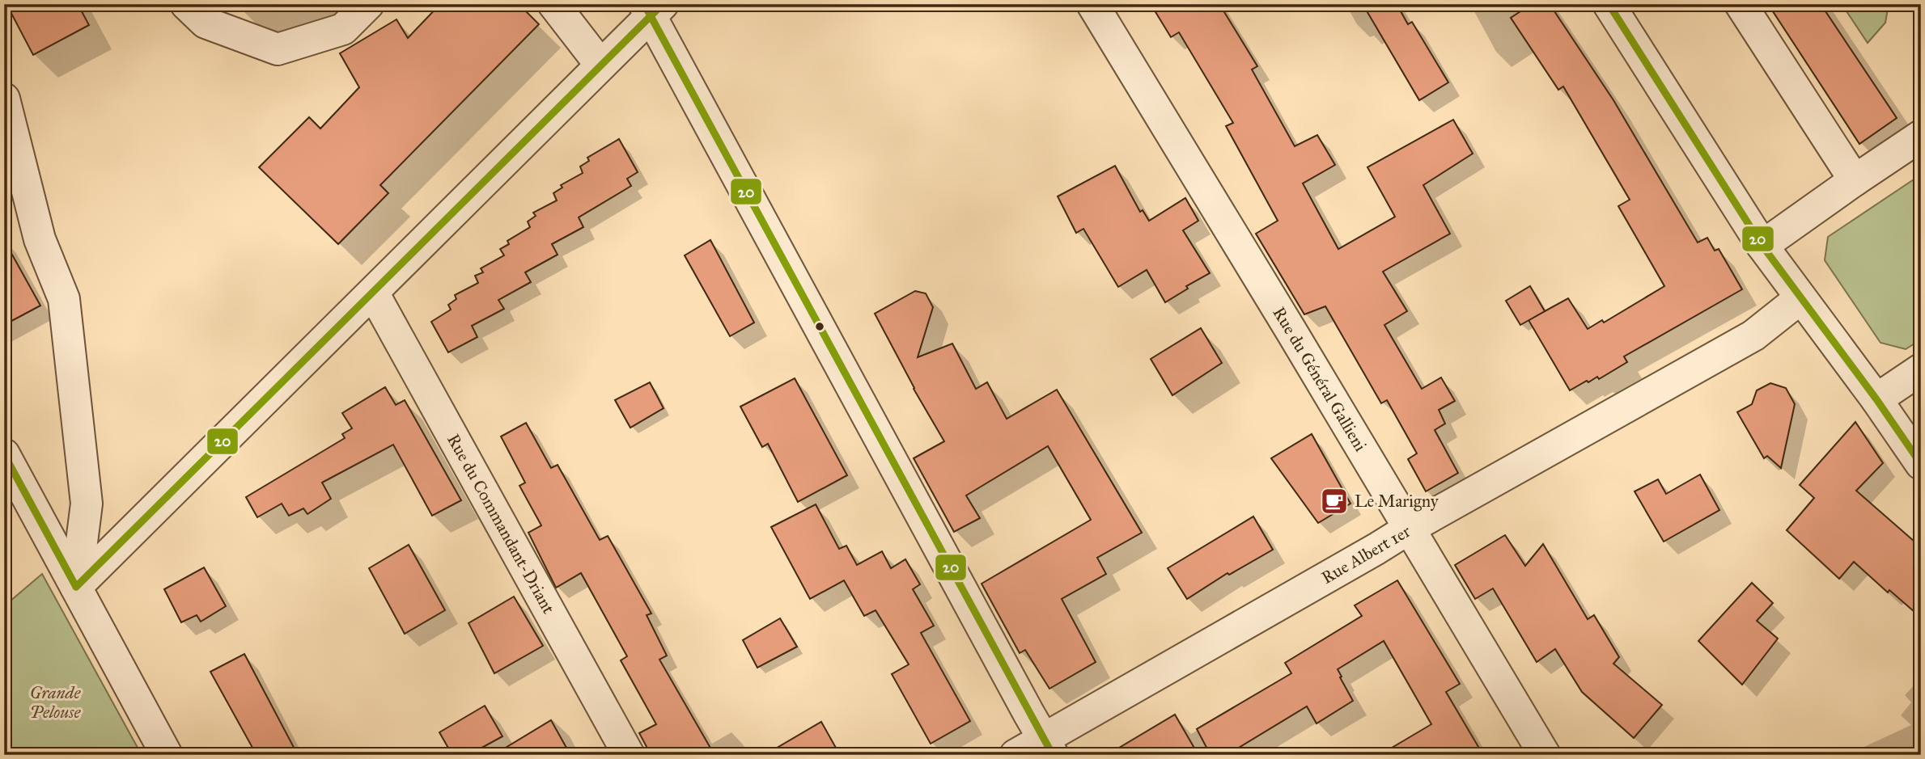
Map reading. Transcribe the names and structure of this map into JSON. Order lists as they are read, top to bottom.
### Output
{
  "streets": {
    "street": ["Rue du Général Gallieni", "Rue du Commandant-Driant", "Rue Albert 1er"]
  },
  "crossings": [
    ["Rue du Général Gallieni", "Rue Albert 1er"]
  ],
  "parks": ["Grande Pelouse"],
  "places": {
    "cafe": ["Le Marigny"]
  },
  "lines": ["transit line 20"]
}
